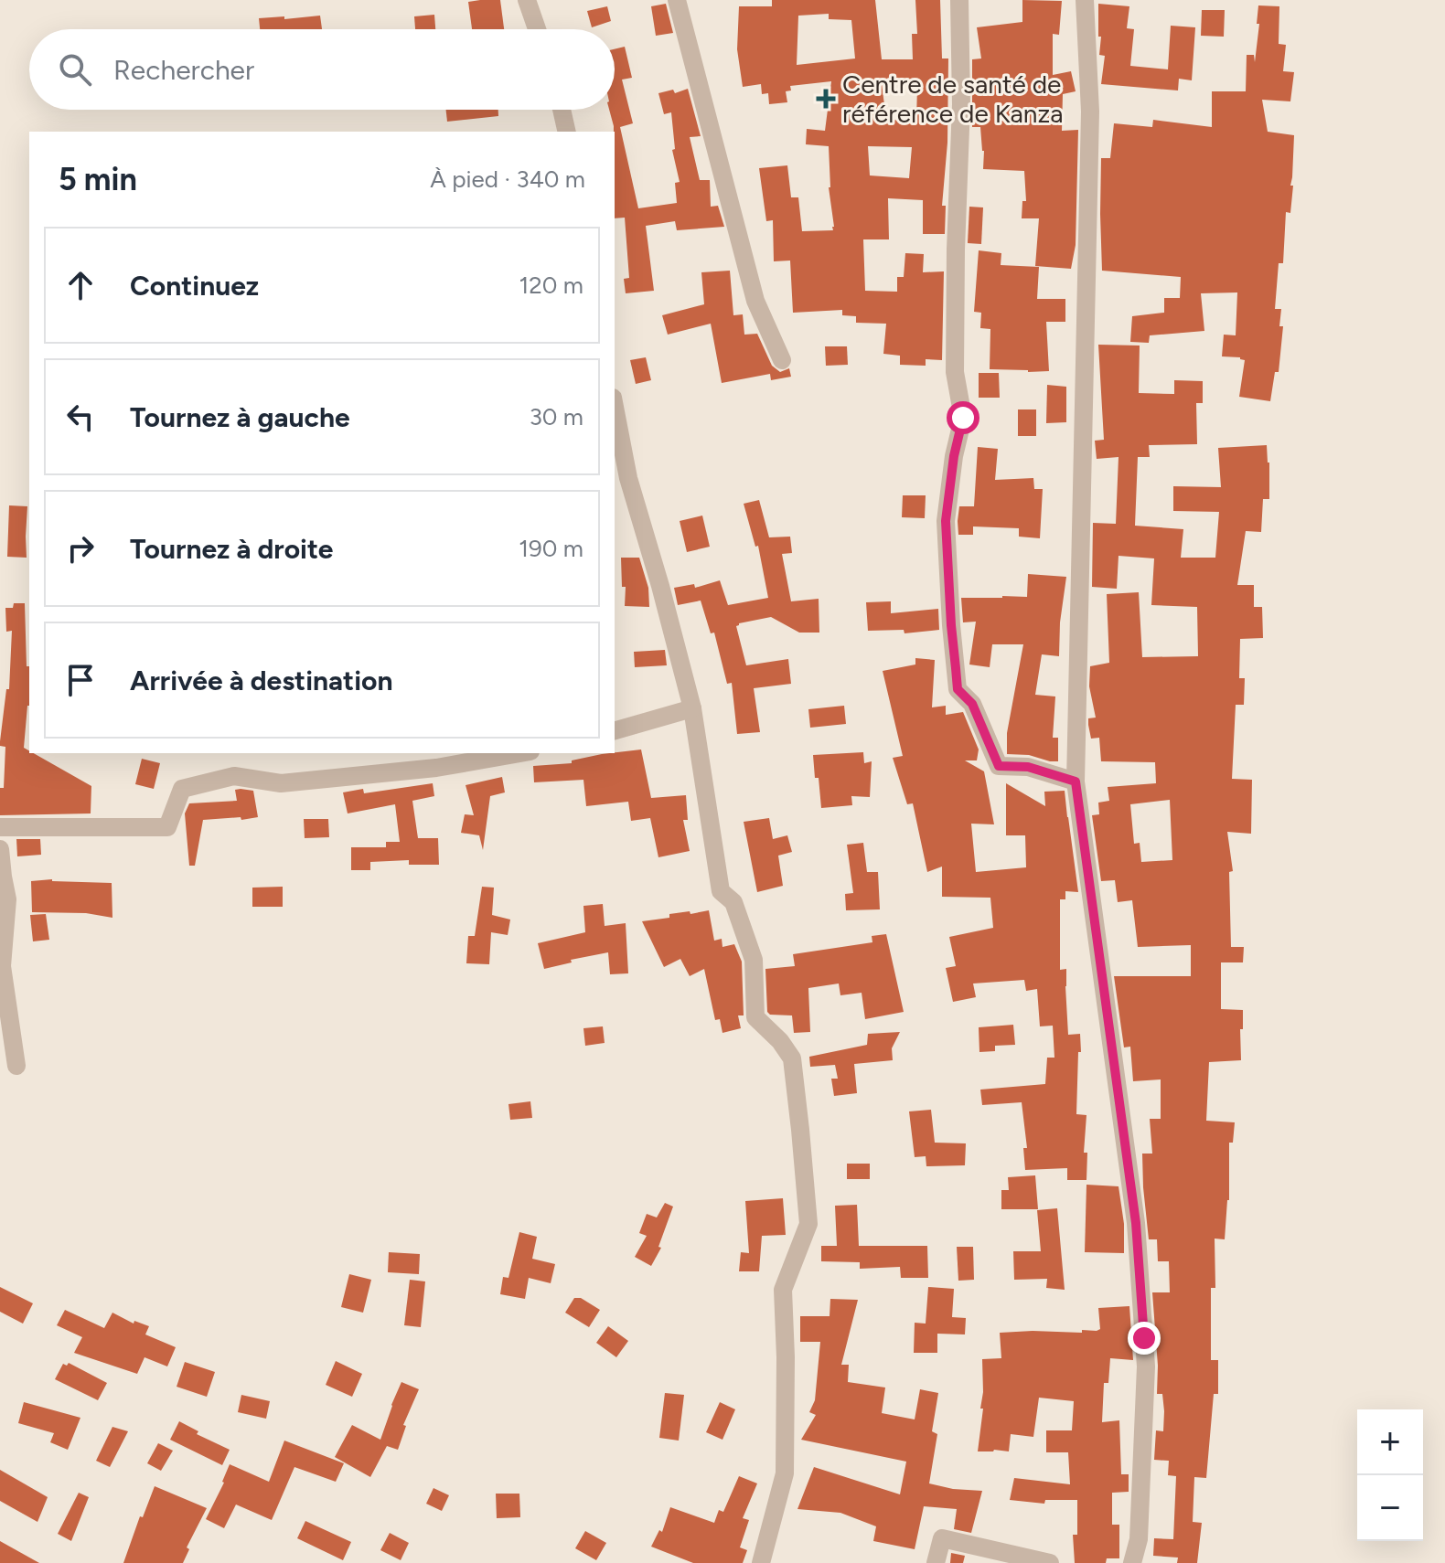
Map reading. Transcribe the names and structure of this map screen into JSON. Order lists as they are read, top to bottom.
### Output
{
  "places": {
    "health": ["Centre de santé de référence de Kanza"]
  },
  "page": {
    "search": "Rechercher",
    "heading": ["5 min", "À pied · 340 m"],
    "list": [
      ["Continuez", "120 m"],
      ["Tournez à gauche", "30 m"],
      ["Tournez à droite", "190 m"],
      "Arrivée à destination"
    ],
    "map_buttons": ["+", "−"]
  }
}
